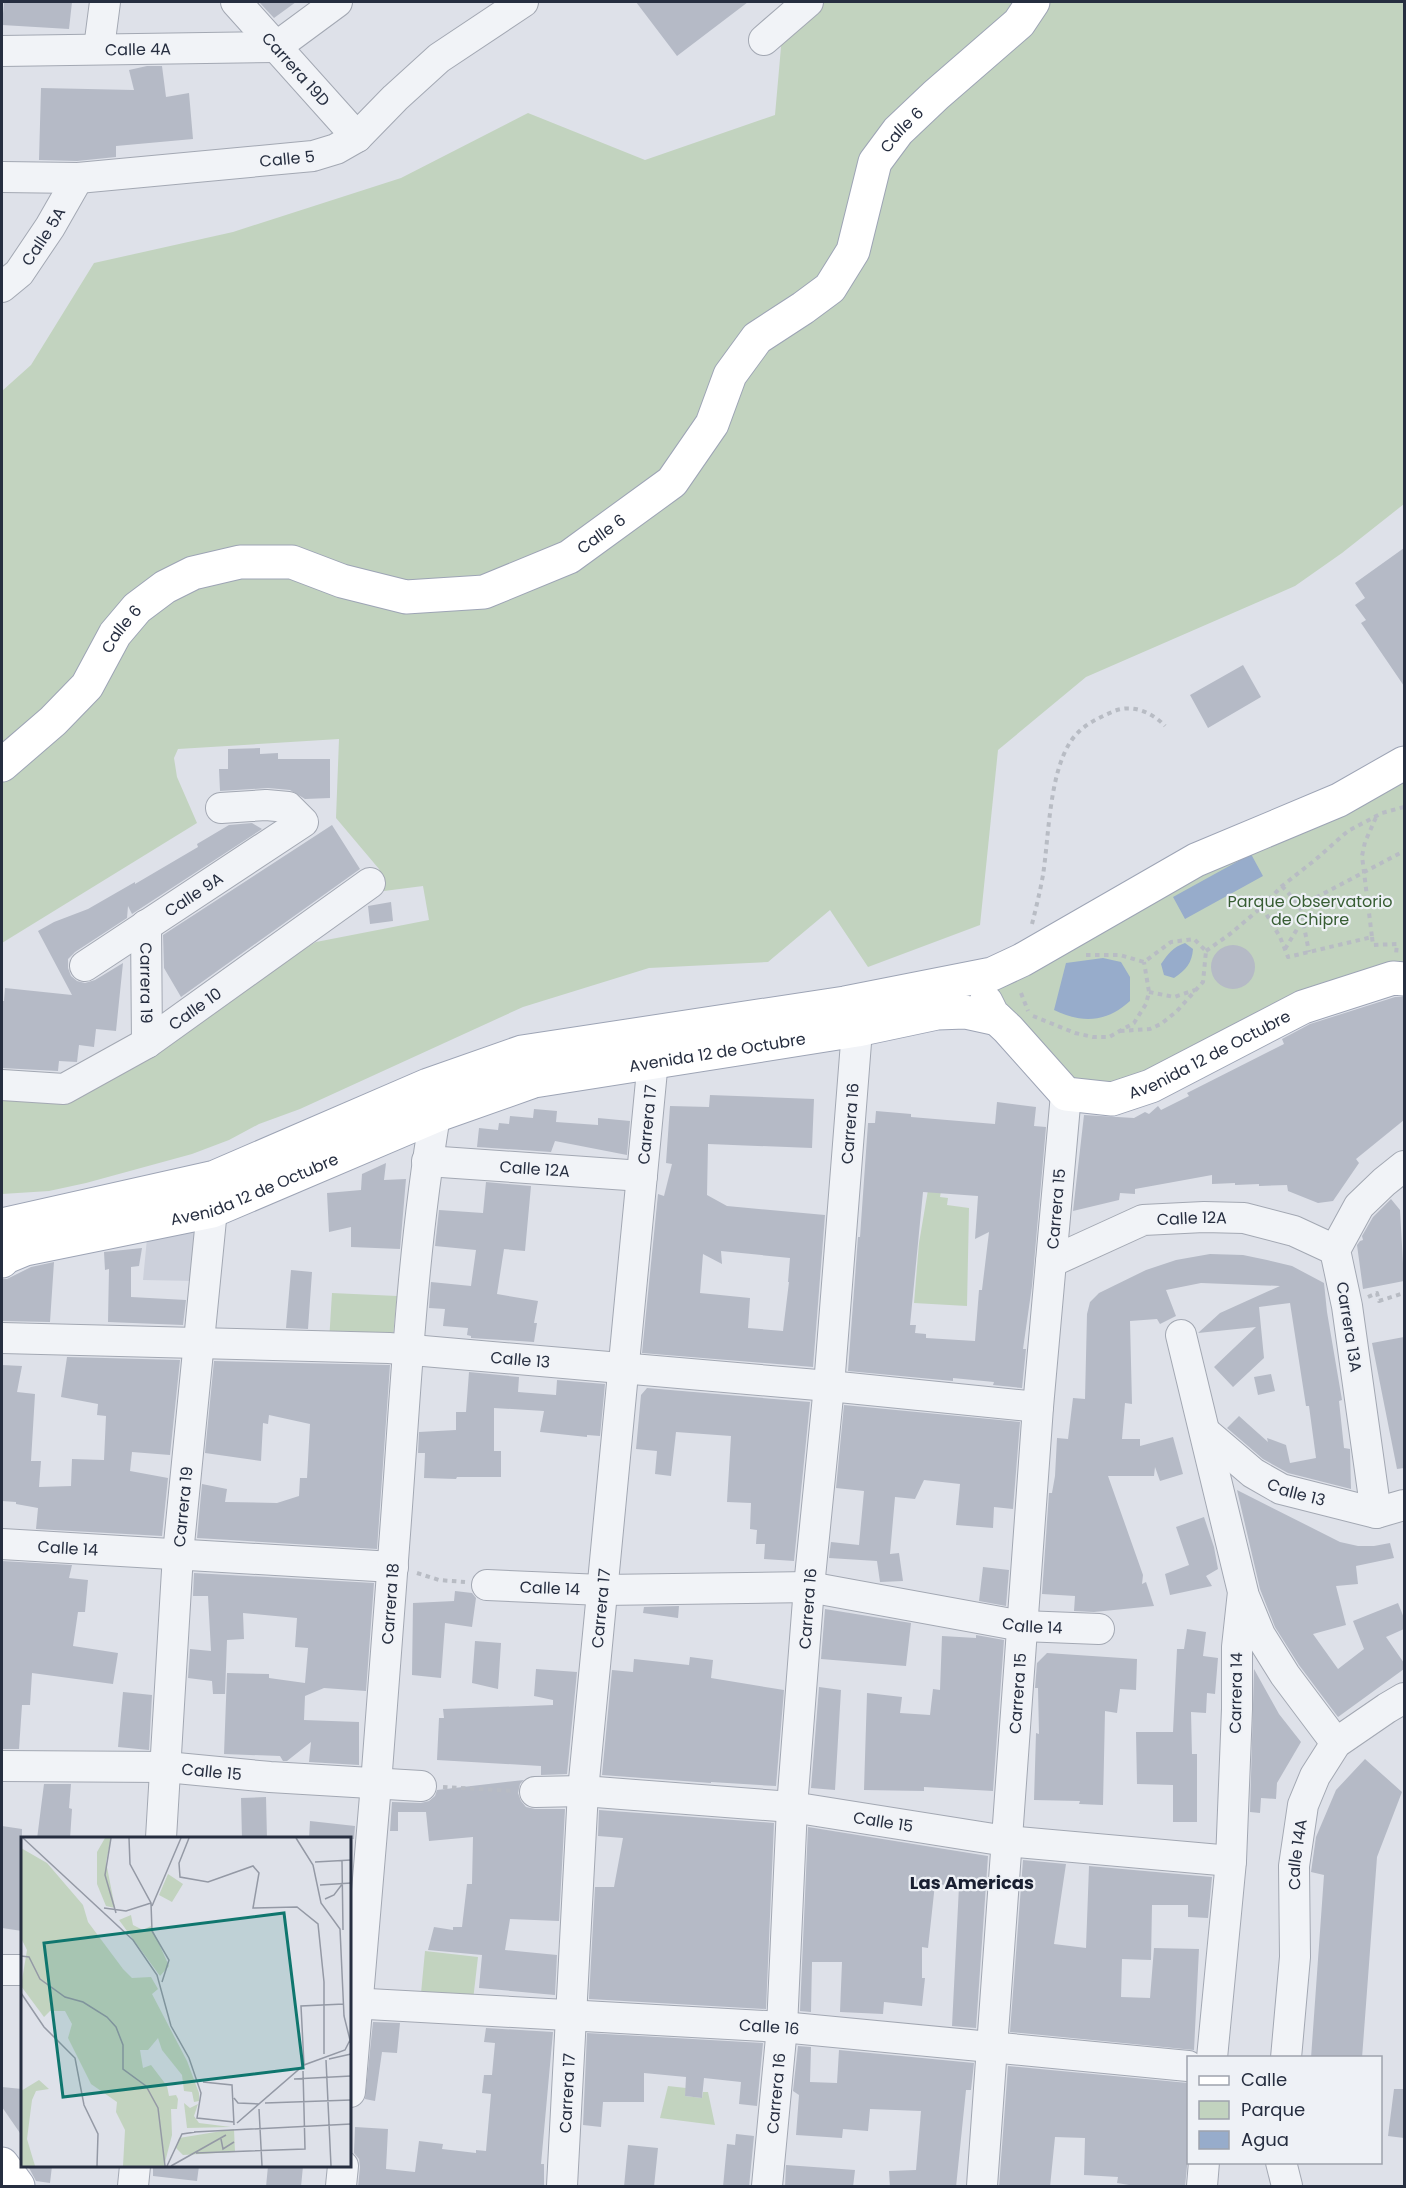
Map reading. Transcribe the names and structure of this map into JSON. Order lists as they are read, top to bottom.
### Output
{
  "streets": {
    "main road": ["Calle 6", "Avenida 12 de Octubre"],
    "street": [
      "Calle 4A",
      "Carrera 19D",
      "Calle 5",
      "Calle 5A",
      "Calle 9A",
      "Carrera 19",
      "Calle 10",
      "Carrera 16",
      "Carrera 17",
      "Calle 12A",
      "Carrera 15",
      "Carrera 13A",
      "Calle 13",
      "Calle 14",
      "Carrera 18",
      "Carrera 14",
      "Calle 15",
      "Calle 14A",
      "Calle 16"
    ]
  },
  "crossings": [
    ["Calle 4A", "Carrera 19D"],
    ["Carrera 19D", "Calle 5"],
    ["Calle 5", "Calle 5A"],
    ["Calle 9A", "Carrera 19"],
    ["Carrera 19", "Calle 10"],
    ["Carrera 19", "Avenida 12 de Octubre"],
    ["Carrera 19", "Calle 13"],
    ["Carrera 19", "Calle 14"],
    ["Carrera 19", "Calle 15"],
    ["Avenida 12 de Octubre", "Carrera 16"],
    ["Avenida 12 de Octubre", "Carrera 17"],
    ["Avenida 12 de Octubre", "Carrera 15"],
    ["Avenida 12 de Octubre", "Carrera 18"],
    ["Carrera 16", "Calle 13"],
    ["Carrera 16", "Calle 14"],
    ["Carrera 16", "Calle 15"],
    ["Carrera 16", "Calle 16"],
    ["Carrera 17", "Calle 12A"],
    ["Carrera 17", "Calle 13"],
    ["Carrera 17", "Calle 14"],
    ["Carrera 17", "Calle 15"],
    ["Carrera 17", "Calle 16"],
    ["Calle 12A", "Carrera 15"],
    ["Calle 12A", "Carrera 13A"],
    ["Calle 12A", "Carrera 18"],
    ["Carrera 15", "Calle 13"],
    ["Carrera 15", "Calle 14"],
    ["Carrera 15", "Calle 15"],
    ["Carrera 15", "Calle 16"],
    ["Carrera 13A", "Calle 13"],
    ["Calle 13", "Carrera 18"],
    ["Calle 13", "Carrera 14"],
    ["Calle 14", "Carrera 18"],
    ["Carrera 18", "Calle 15"],
    ["Carrera 18", "Calle 16"],
    ["Carrera 14", "Calle 15"]
  ],
  "districts": ["Las Americas"],
  "parks": ["Parque Observatorio de Chipre"],
  "legend": ["Calle", "Parque", "Agua"]
}
